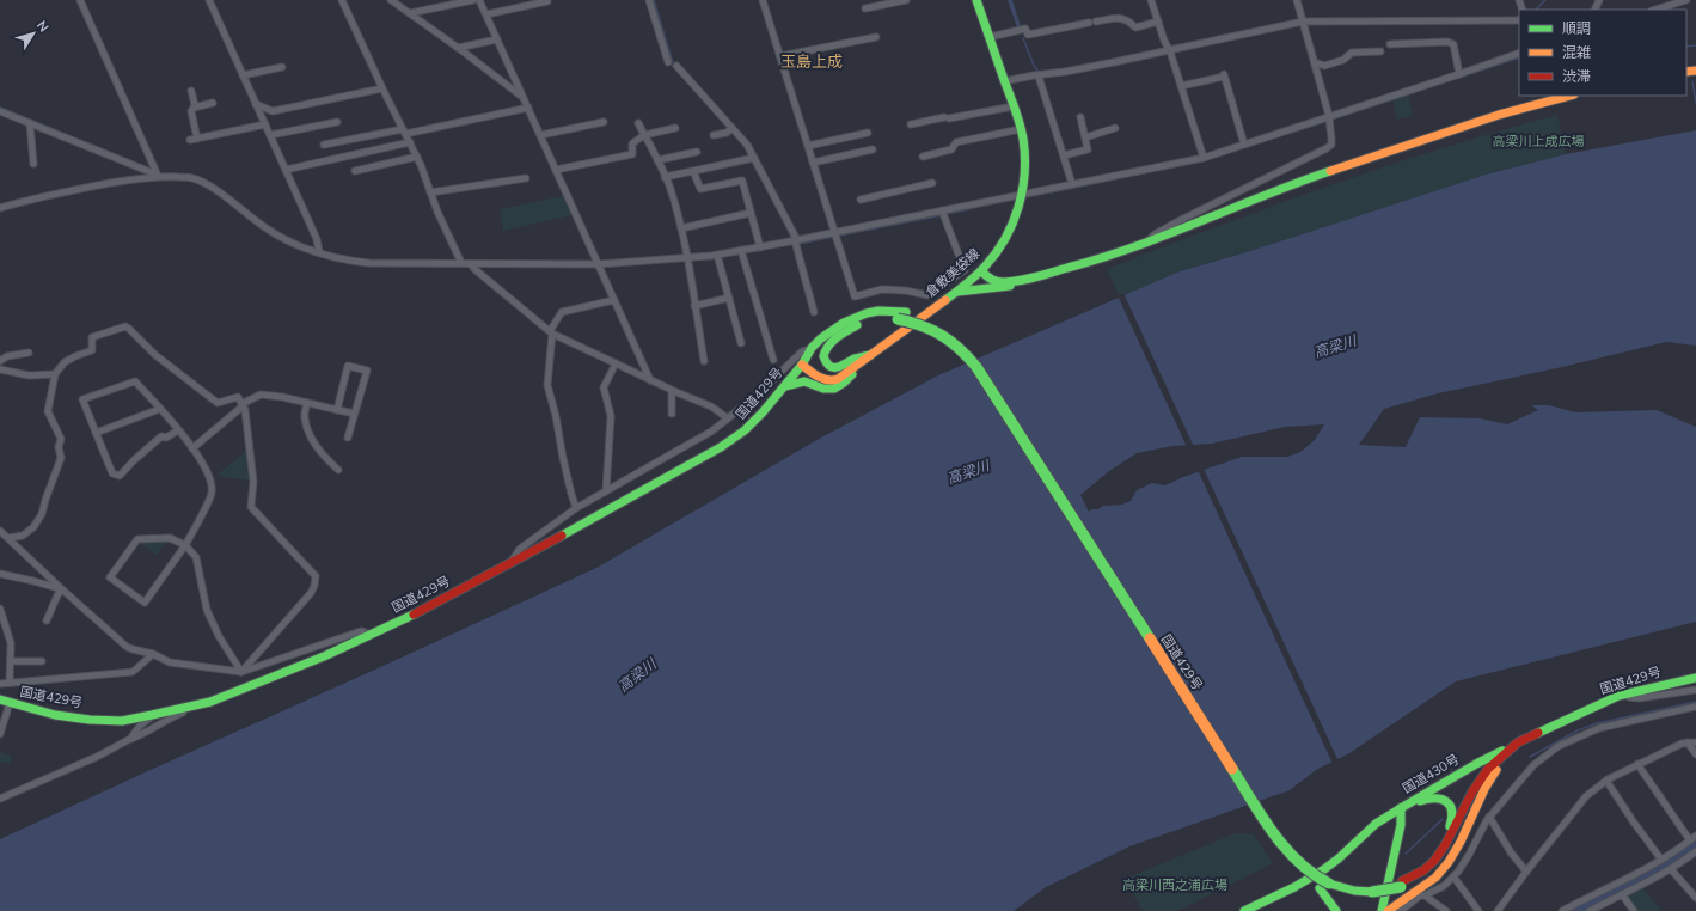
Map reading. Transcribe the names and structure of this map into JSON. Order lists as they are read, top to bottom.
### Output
{
  "streets": {
    "main road": ["倉敷美袋線", "国道429号", "国道430号"]
  },
  "crossings": [
    ["倉敷美袋線", "国道429号"],
    ["国道429号", "国道430号"]
  ],
  "districts": ["玉島上成"],
  "water": ["高梁川"],
  "parks": ["高梁川上成広場", "高梁川西之浦広場"],
  "legend": ["順調", "混雑", "渋滞"],
  "north": "top right"
}
